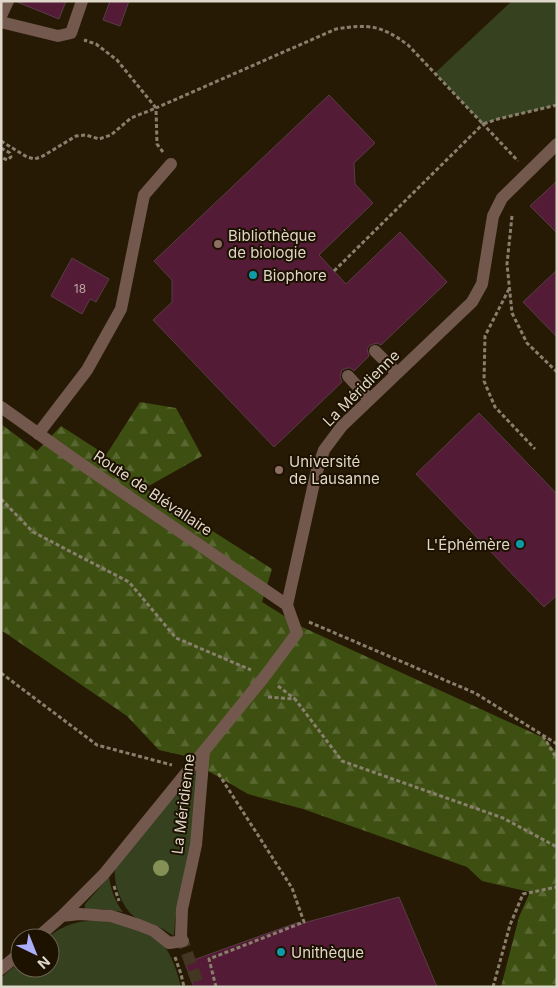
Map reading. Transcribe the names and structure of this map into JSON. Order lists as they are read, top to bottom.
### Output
{
  "streets": {
    "street": ["La Méridienne", "Route de Blévallaire"]
  },
  "crossings": [
    ["La Méridienne", "Route de Blévallaire"]
  ],
  "places": [
    "Bibliothèque de biologie",
    "Biophore",
    "Université de Lausanne",
    "L'Éphémère",
    "Unithèque"
  ],
  "house_numbers": ["18"],
  "north": "bottom right"
}
